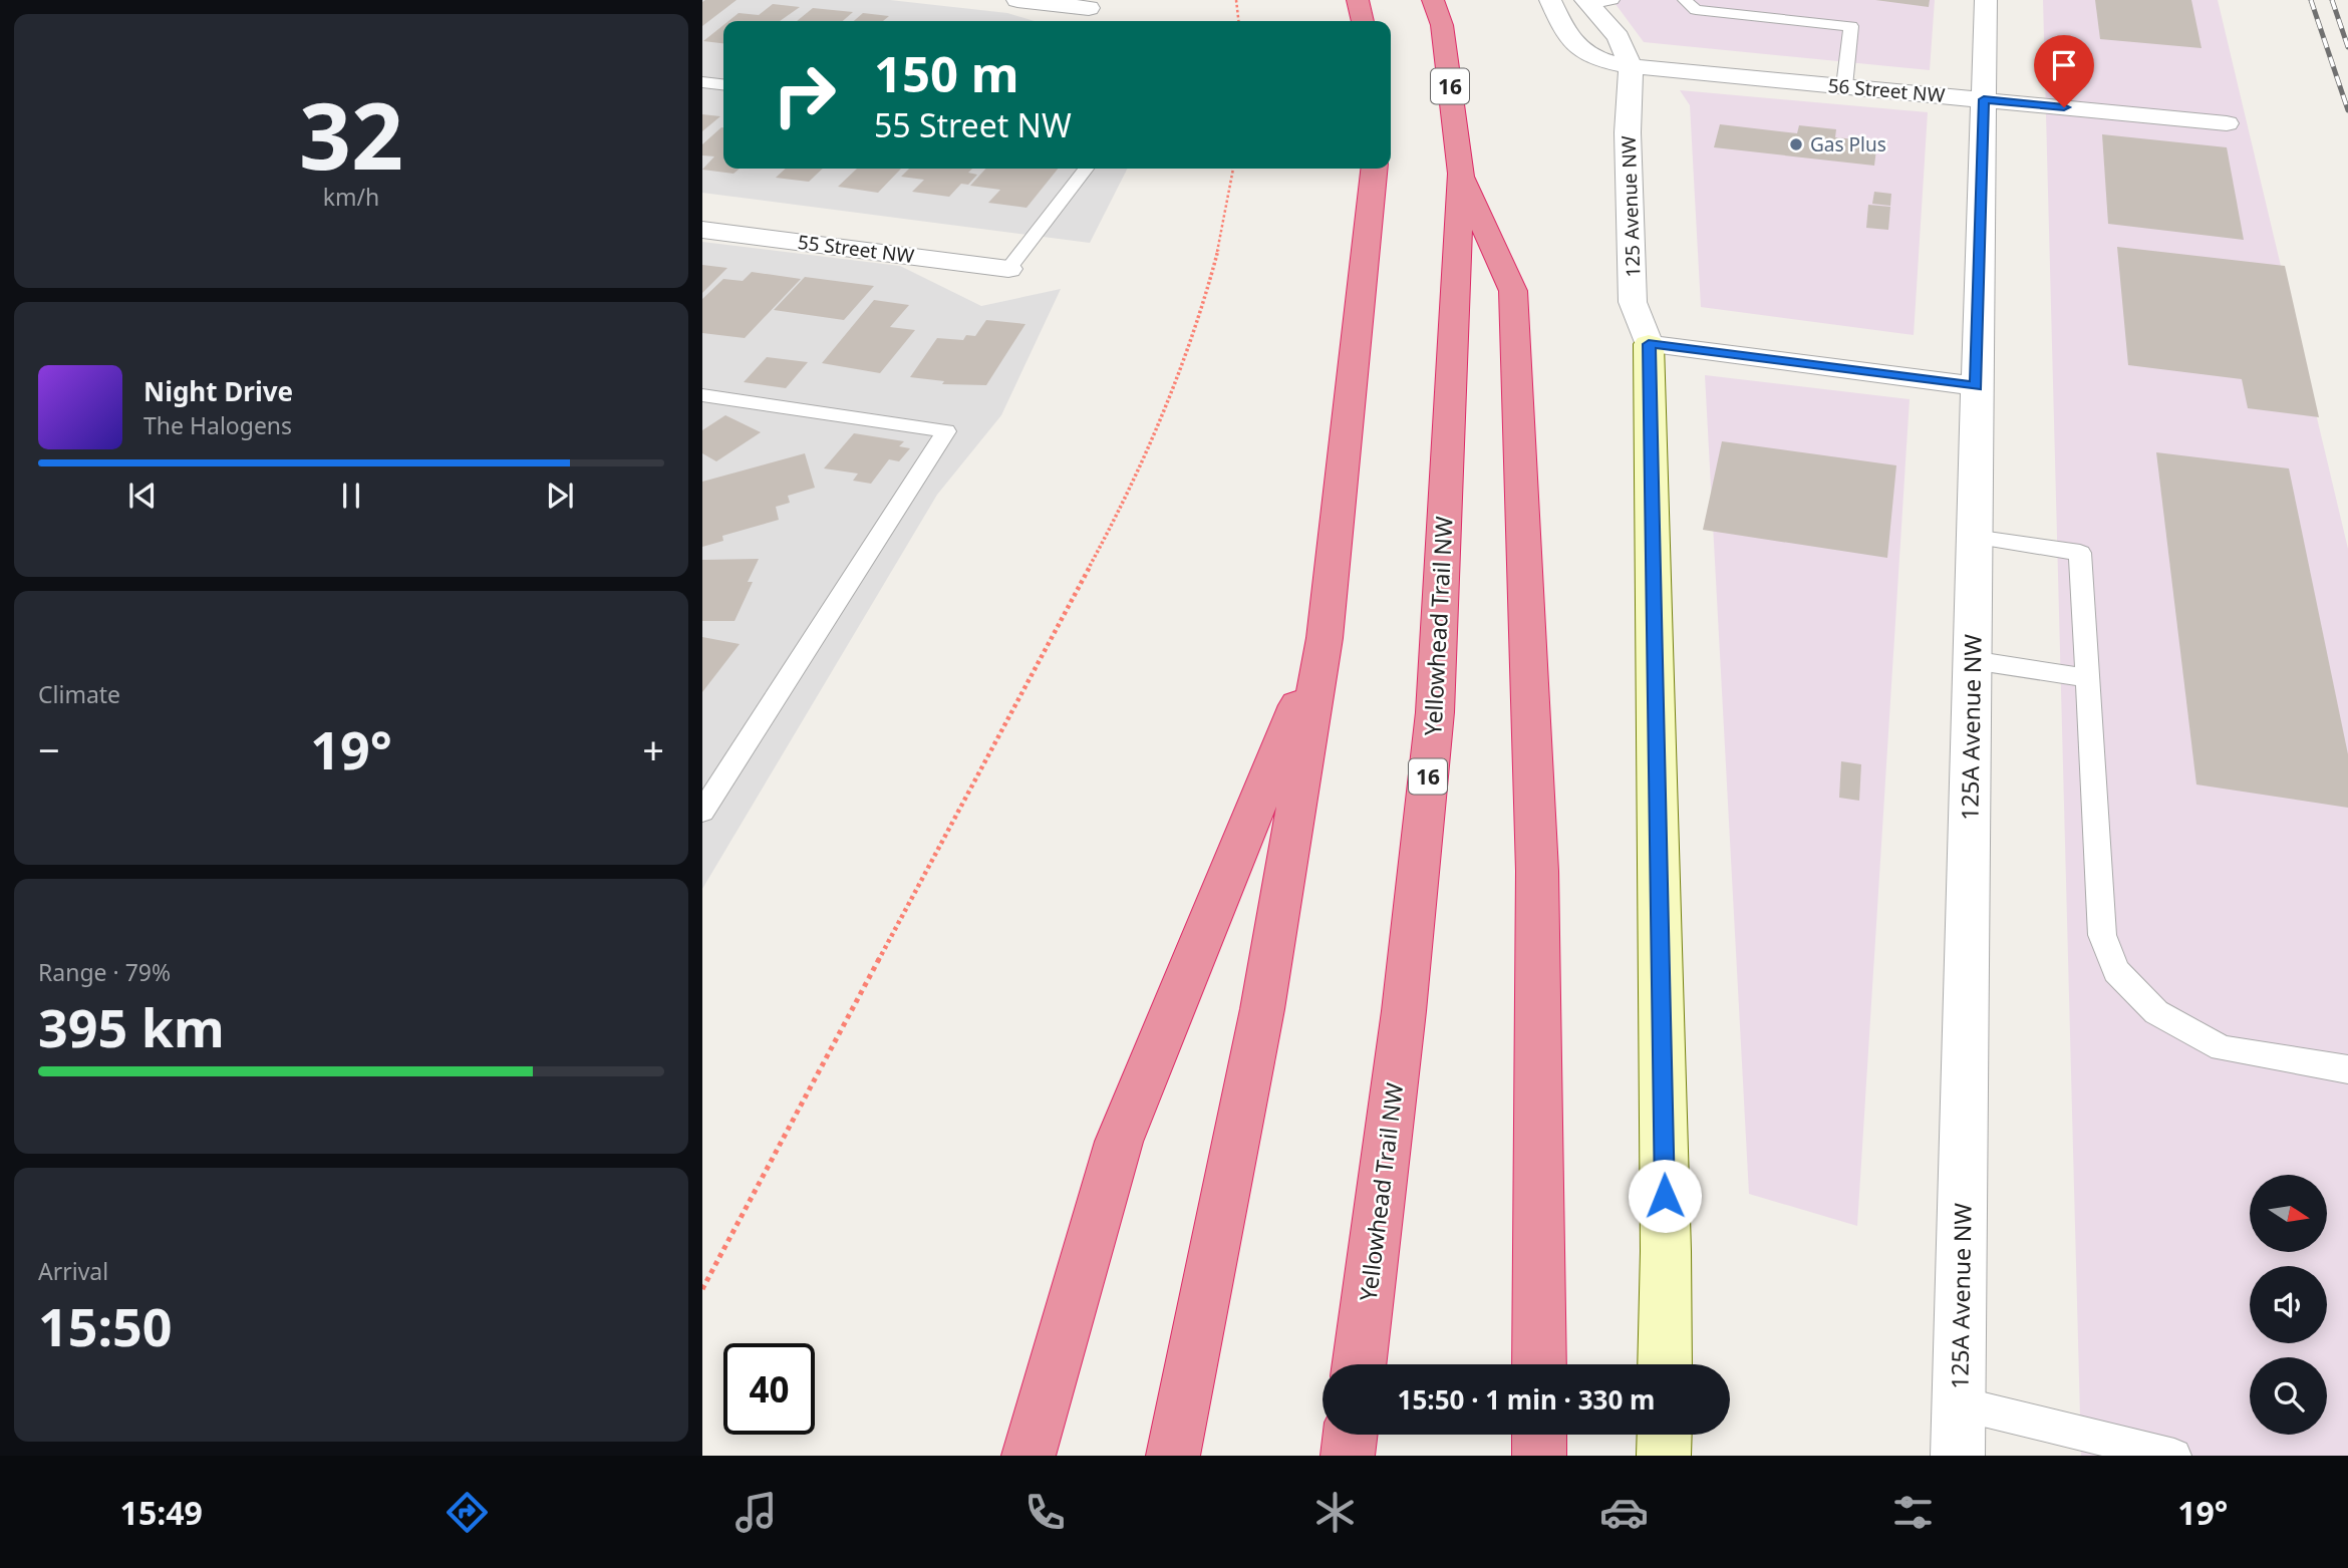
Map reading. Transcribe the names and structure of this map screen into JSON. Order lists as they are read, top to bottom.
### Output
{
  "streets": {
    "highway": ["16", "Yellowhead Trail NW"],
    "street": [
      "56 Street NW",
      "125 Avenue NW",
      "55 Street NW",
      "125A Avenue NW"
    ]
  },
  "crossings": [
    ["56 Street NW", "125 Avenue NW"],
    ["56 Street NW", "125A Avenue NW"]
  ],
  "places": ["Gas Plus"],
  "north": "right",
  "page": {
    "tile": [
      ["32", "km/h"],
      "Climate",
      ["Range · 79%", "395 km"],
      ["Arrival", "15:50"]
    ],
    "turn": ["150 m", "55 Street NW"],
    "song": ["Night Drive", "The Halogens"],
    "heat": ["−", "19°", "+"],
    "limit": "40",
    "trip": "15:50 · 1 min · 330 m",
    "tabs": ["15:49", "19°"]
  }
}
